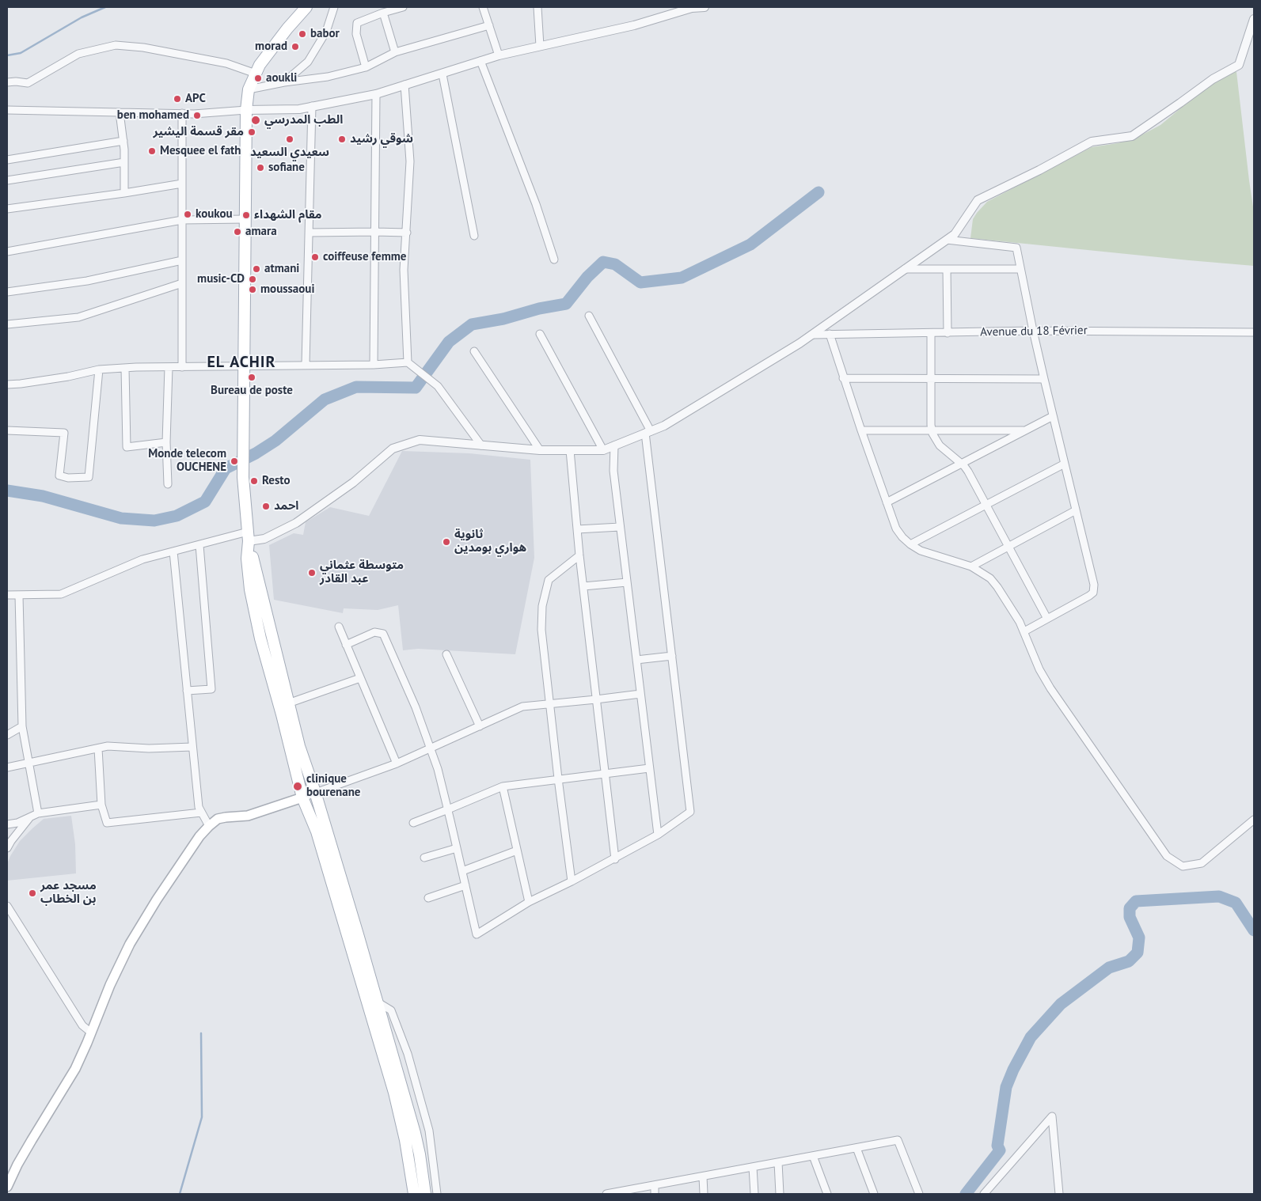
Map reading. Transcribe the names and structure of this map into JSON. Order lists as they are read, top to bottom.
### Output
{
  "streets": {
    "street": ["Avenue du 18 Février"]
  },
  "districts": ["EL ACHIR"],
  "places": [
    "babor",
    "morad",
    "aoukli",
    "APC",
    "ben mohamed",
    "الطب المدرسي",
    "مقر قسمة اليشير",
    "سعيدي السعيد",
    "شوقي رشيد",
    "Mesquee el fath",
    "sofiane",
    "koukou",
    "مقام الشهداء",
    "amara",
    "coiffeuse femme",
    "atmani",
    "music-CD",
    "moussaoui",
    "Bureau de poste",
    "Monde telecom OUCHENE",
    "Resto",
    "احمد",
    "ثانوية هواري بومدين",
    "متوسطة عثماني عبد القادر",
    "clinique bourenane",
    "مسجد عمر بن الخطاب"
  ]
}
